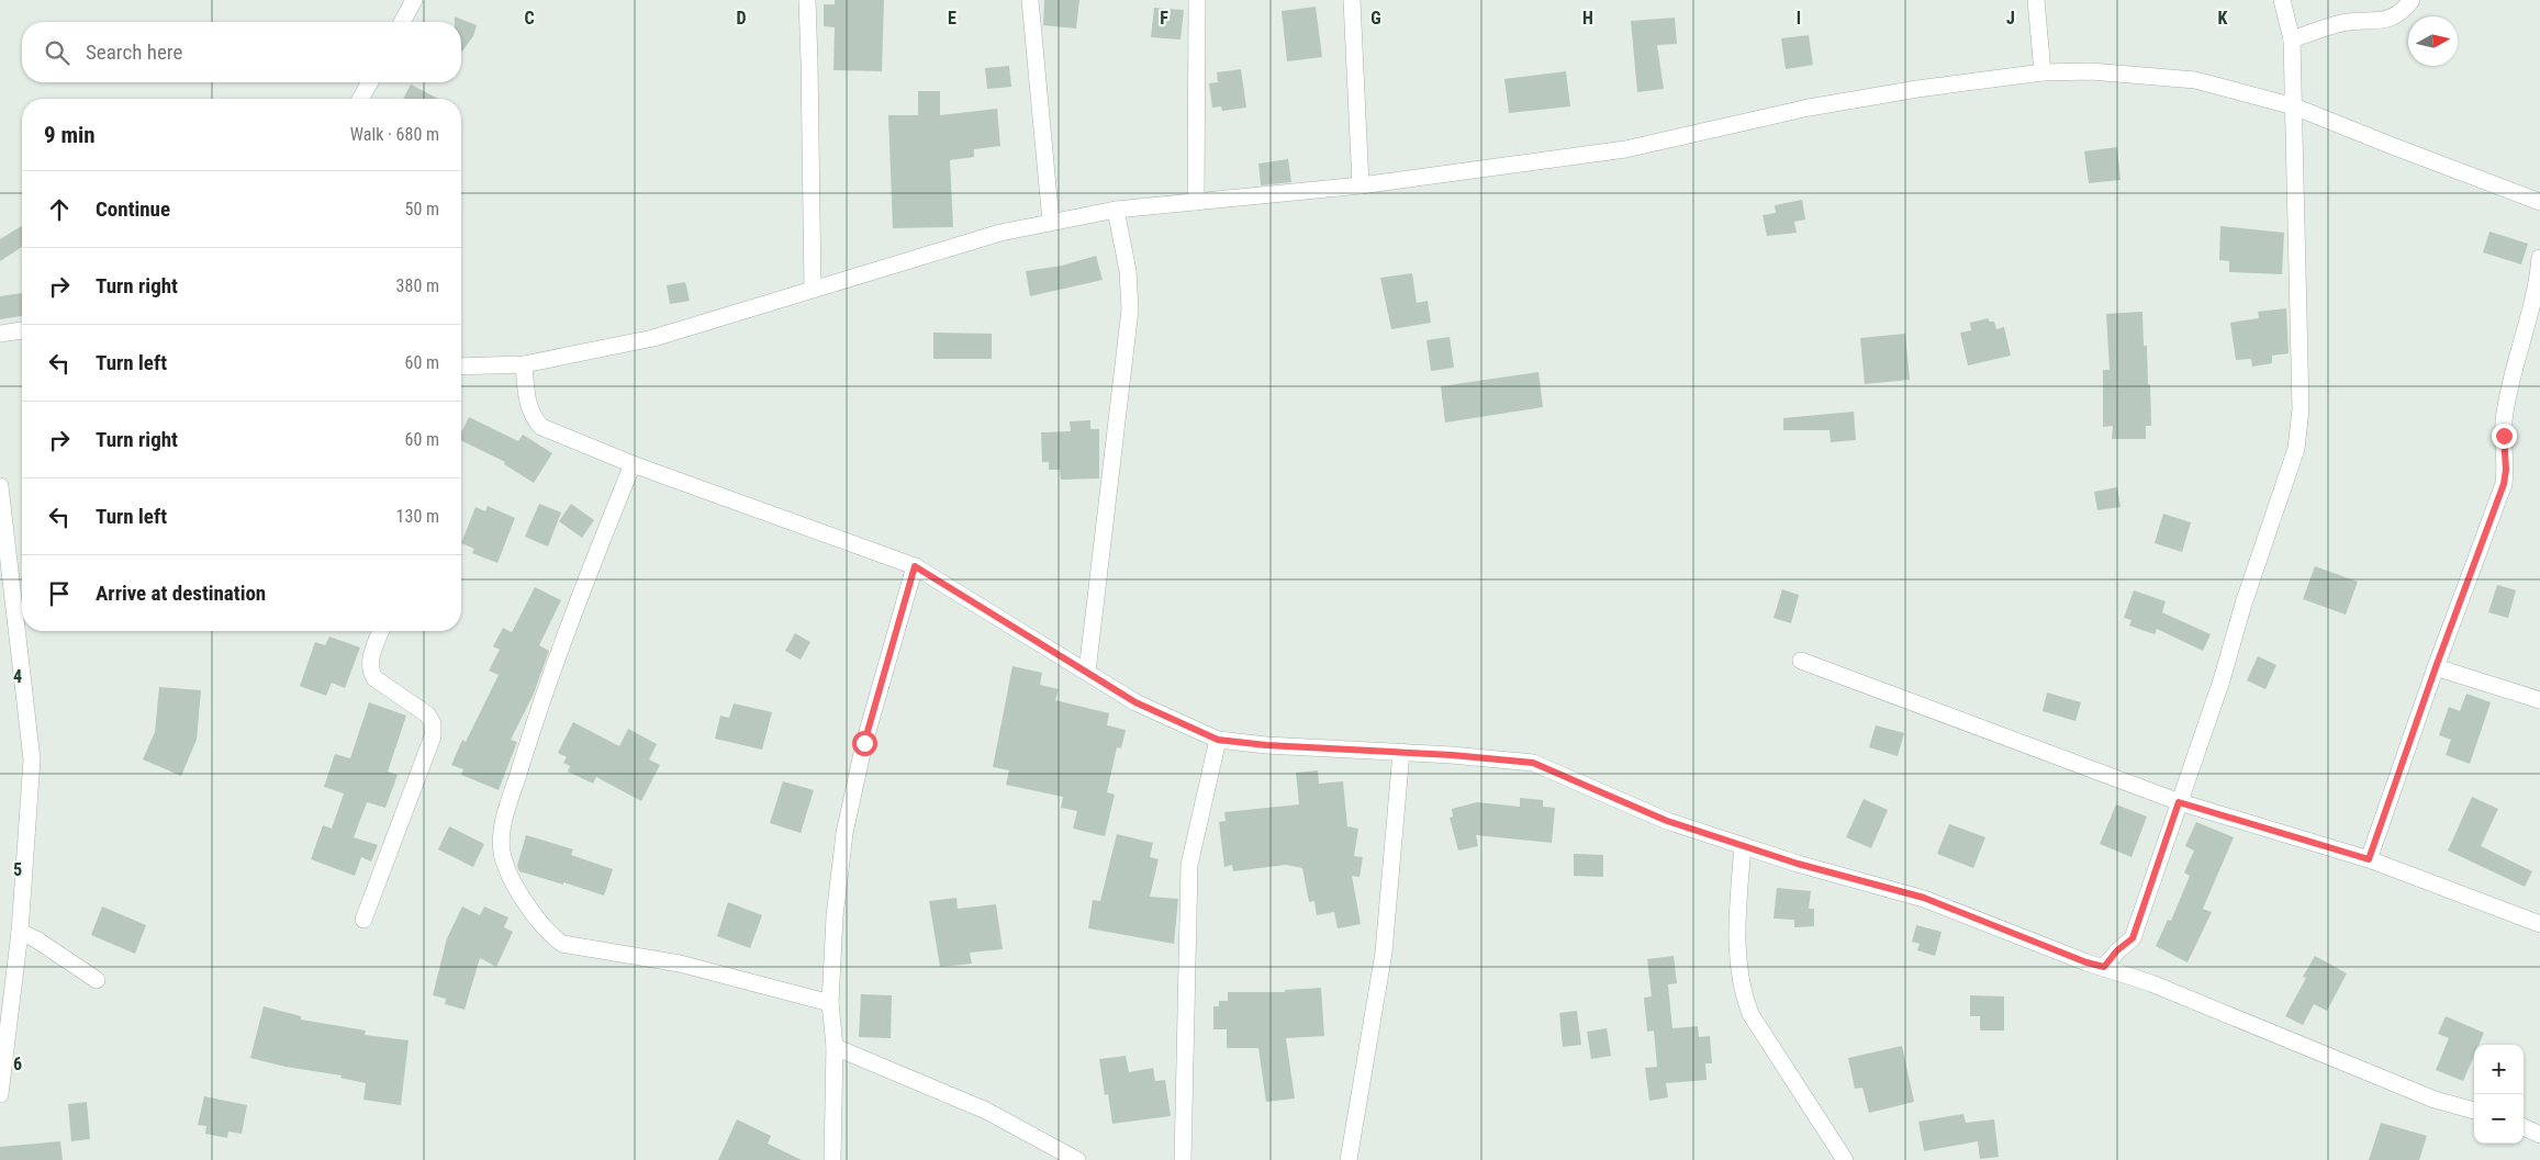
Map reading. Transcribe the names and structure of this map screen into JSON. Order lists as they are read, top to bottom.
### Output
{
  "north": "right",
  "page": {
    "search": "Search here",
    "heading": ["9 min", "Walk · 680 m"],
    "list": [
      ["Continue", "50 m"],
      ["Turn right", "380 m"],
      ["Turn left", "60 m"],
      ["Turn right", "60 m"],
      ["Turn left", "130 m"],
      "Arrive at destination"
    ],
    "map_buttons": ["+", "−"]
  },
  "grid": {
    "columns": [
      "C",
      "D",
      "E",
      "F",
      "G",
      "H",
      "I",
      "J",
      "K"
    ],
    "rows": ["4", "5", "6"]
  }
}
